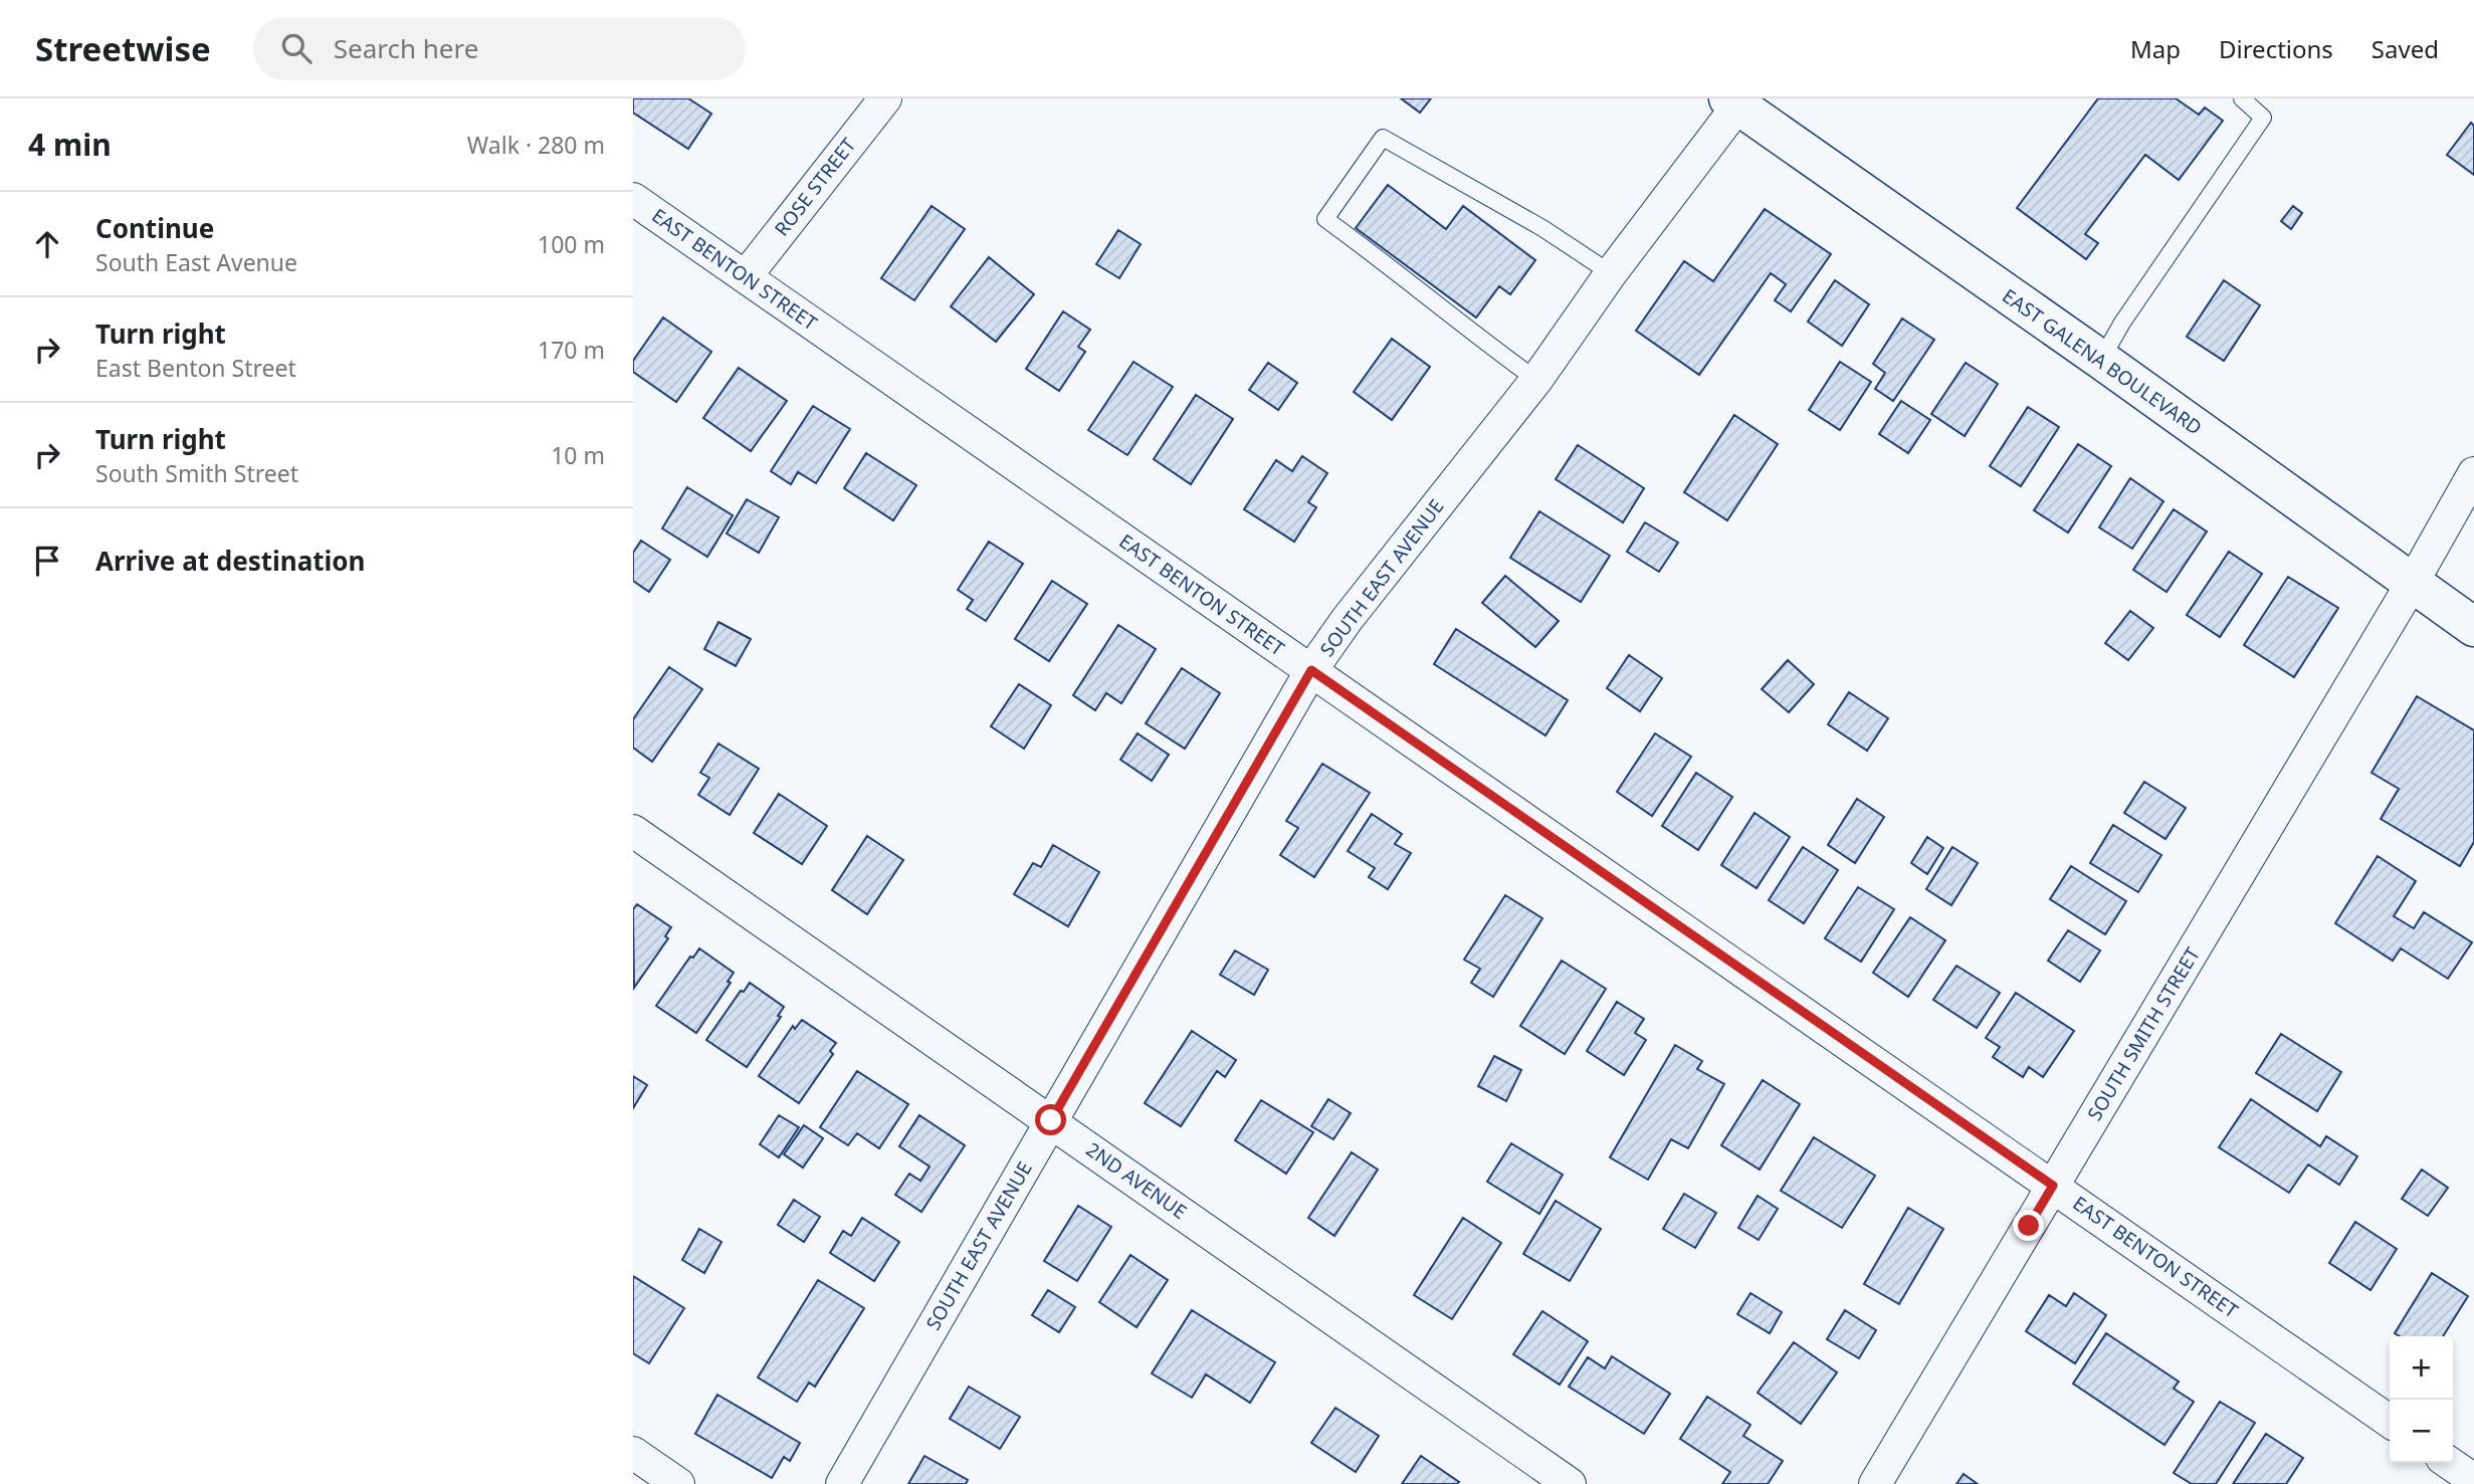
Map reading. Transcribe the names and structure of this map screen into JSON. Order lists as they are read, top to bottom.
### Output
{
  "streets": {
    "main road": ["EAST GALENA BOULEVARD"],
    "street": [
      "ROSE STREET",
      "EAST BENTON STREET",
      "SOUTH EAST AVENUE",
      "SOUTH SMITH STREET",
      "2ND AVENUE"
    ]
  },
  "crossings": [
    ["ROSE STREET", "EAST BENTON STREET"],
    ["EAST BENTON STREET", "SOUTH EAST AVENUE"],
    ["EAST BENTON STREET", "SOUTH SMITH STREET"],
    ["EAST GALENA BOULEVARD", "SOUTH EAST AVENUE"],
    ["EAST GALENA BOULEVARD", "SOUTH SMITH STREET"],
    ["SOUTH EAST AVENUE", "2ND AVENUE"]
  ],
  "page": {
    "header": "Streetwise",
    "search": "Search here",
    "nav": ["Map", "Directions", "Saved"],
    "heading": ["4 min", "Walk · 280 m"],
    "list": [
      ["Continue", "South East Avenue", "100 m"],
      ["Turn right", "East Benton Street", "170 m"],
      ["Turn right", "South Smith Street", "10 m"],
      "Arrive at destination"
    ],
    "map_buttons": ["+", "−"]
  }
}
